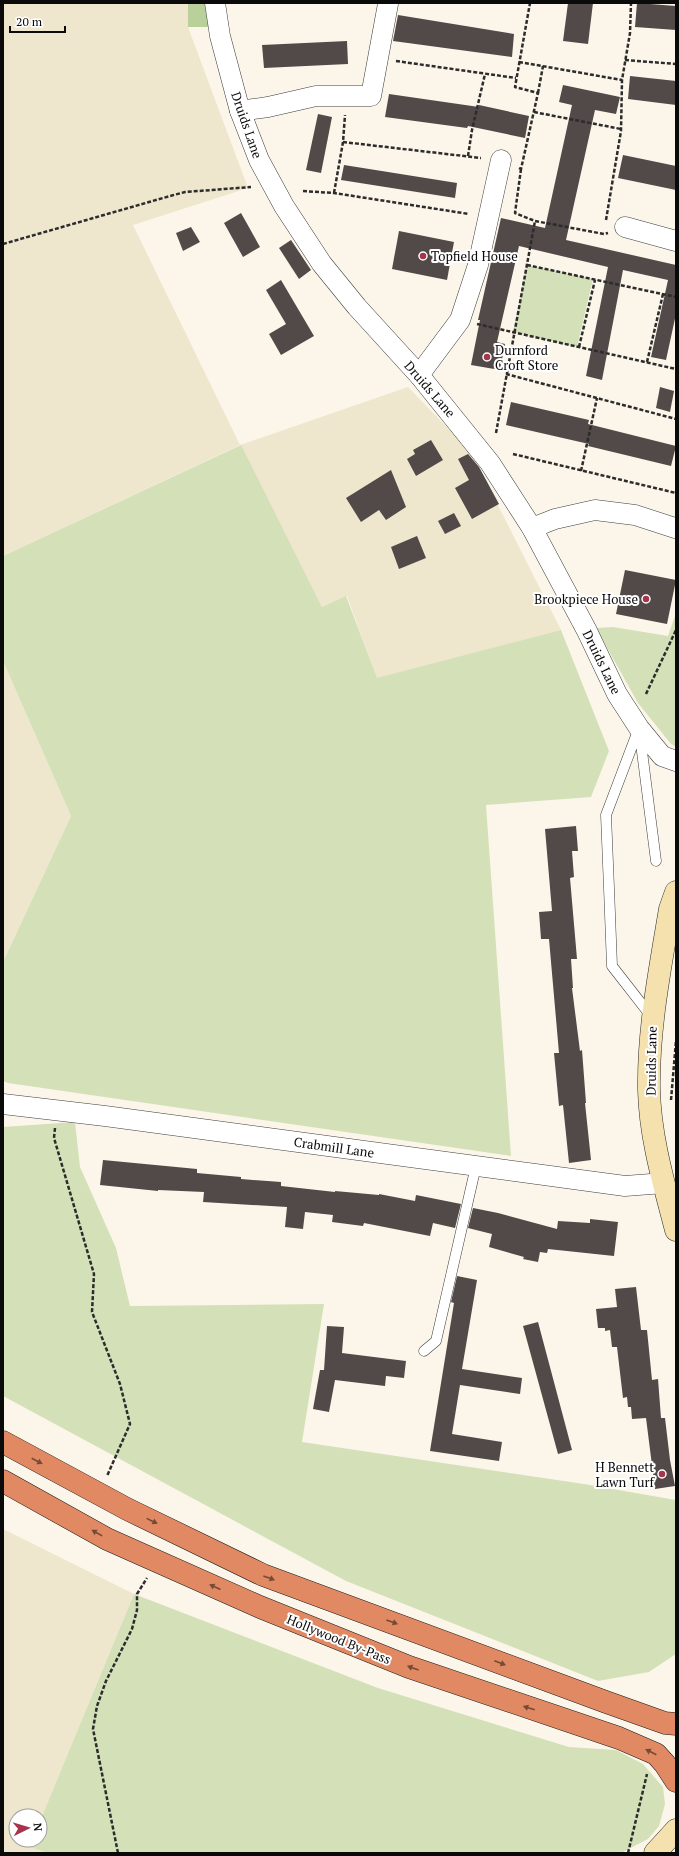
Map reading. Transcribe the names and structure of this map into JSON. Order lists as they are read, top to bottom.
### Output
{
  "streets": {
    "highway": ["Hollywood By-Pass"],
    "street": ["Druids Lane", "Crabmill Lane"]
  },
  "crossings": [
    ["Druids Lane", "Crabmill Lane"]
  ],
  "places": [
    "Topfield House",
    "Durnford Croft Store",
    "Brookpiece House",
    "H Bennett Lawn Turf"
  ],
  "scale_bar": "20 m",
  "north": "right"
}
